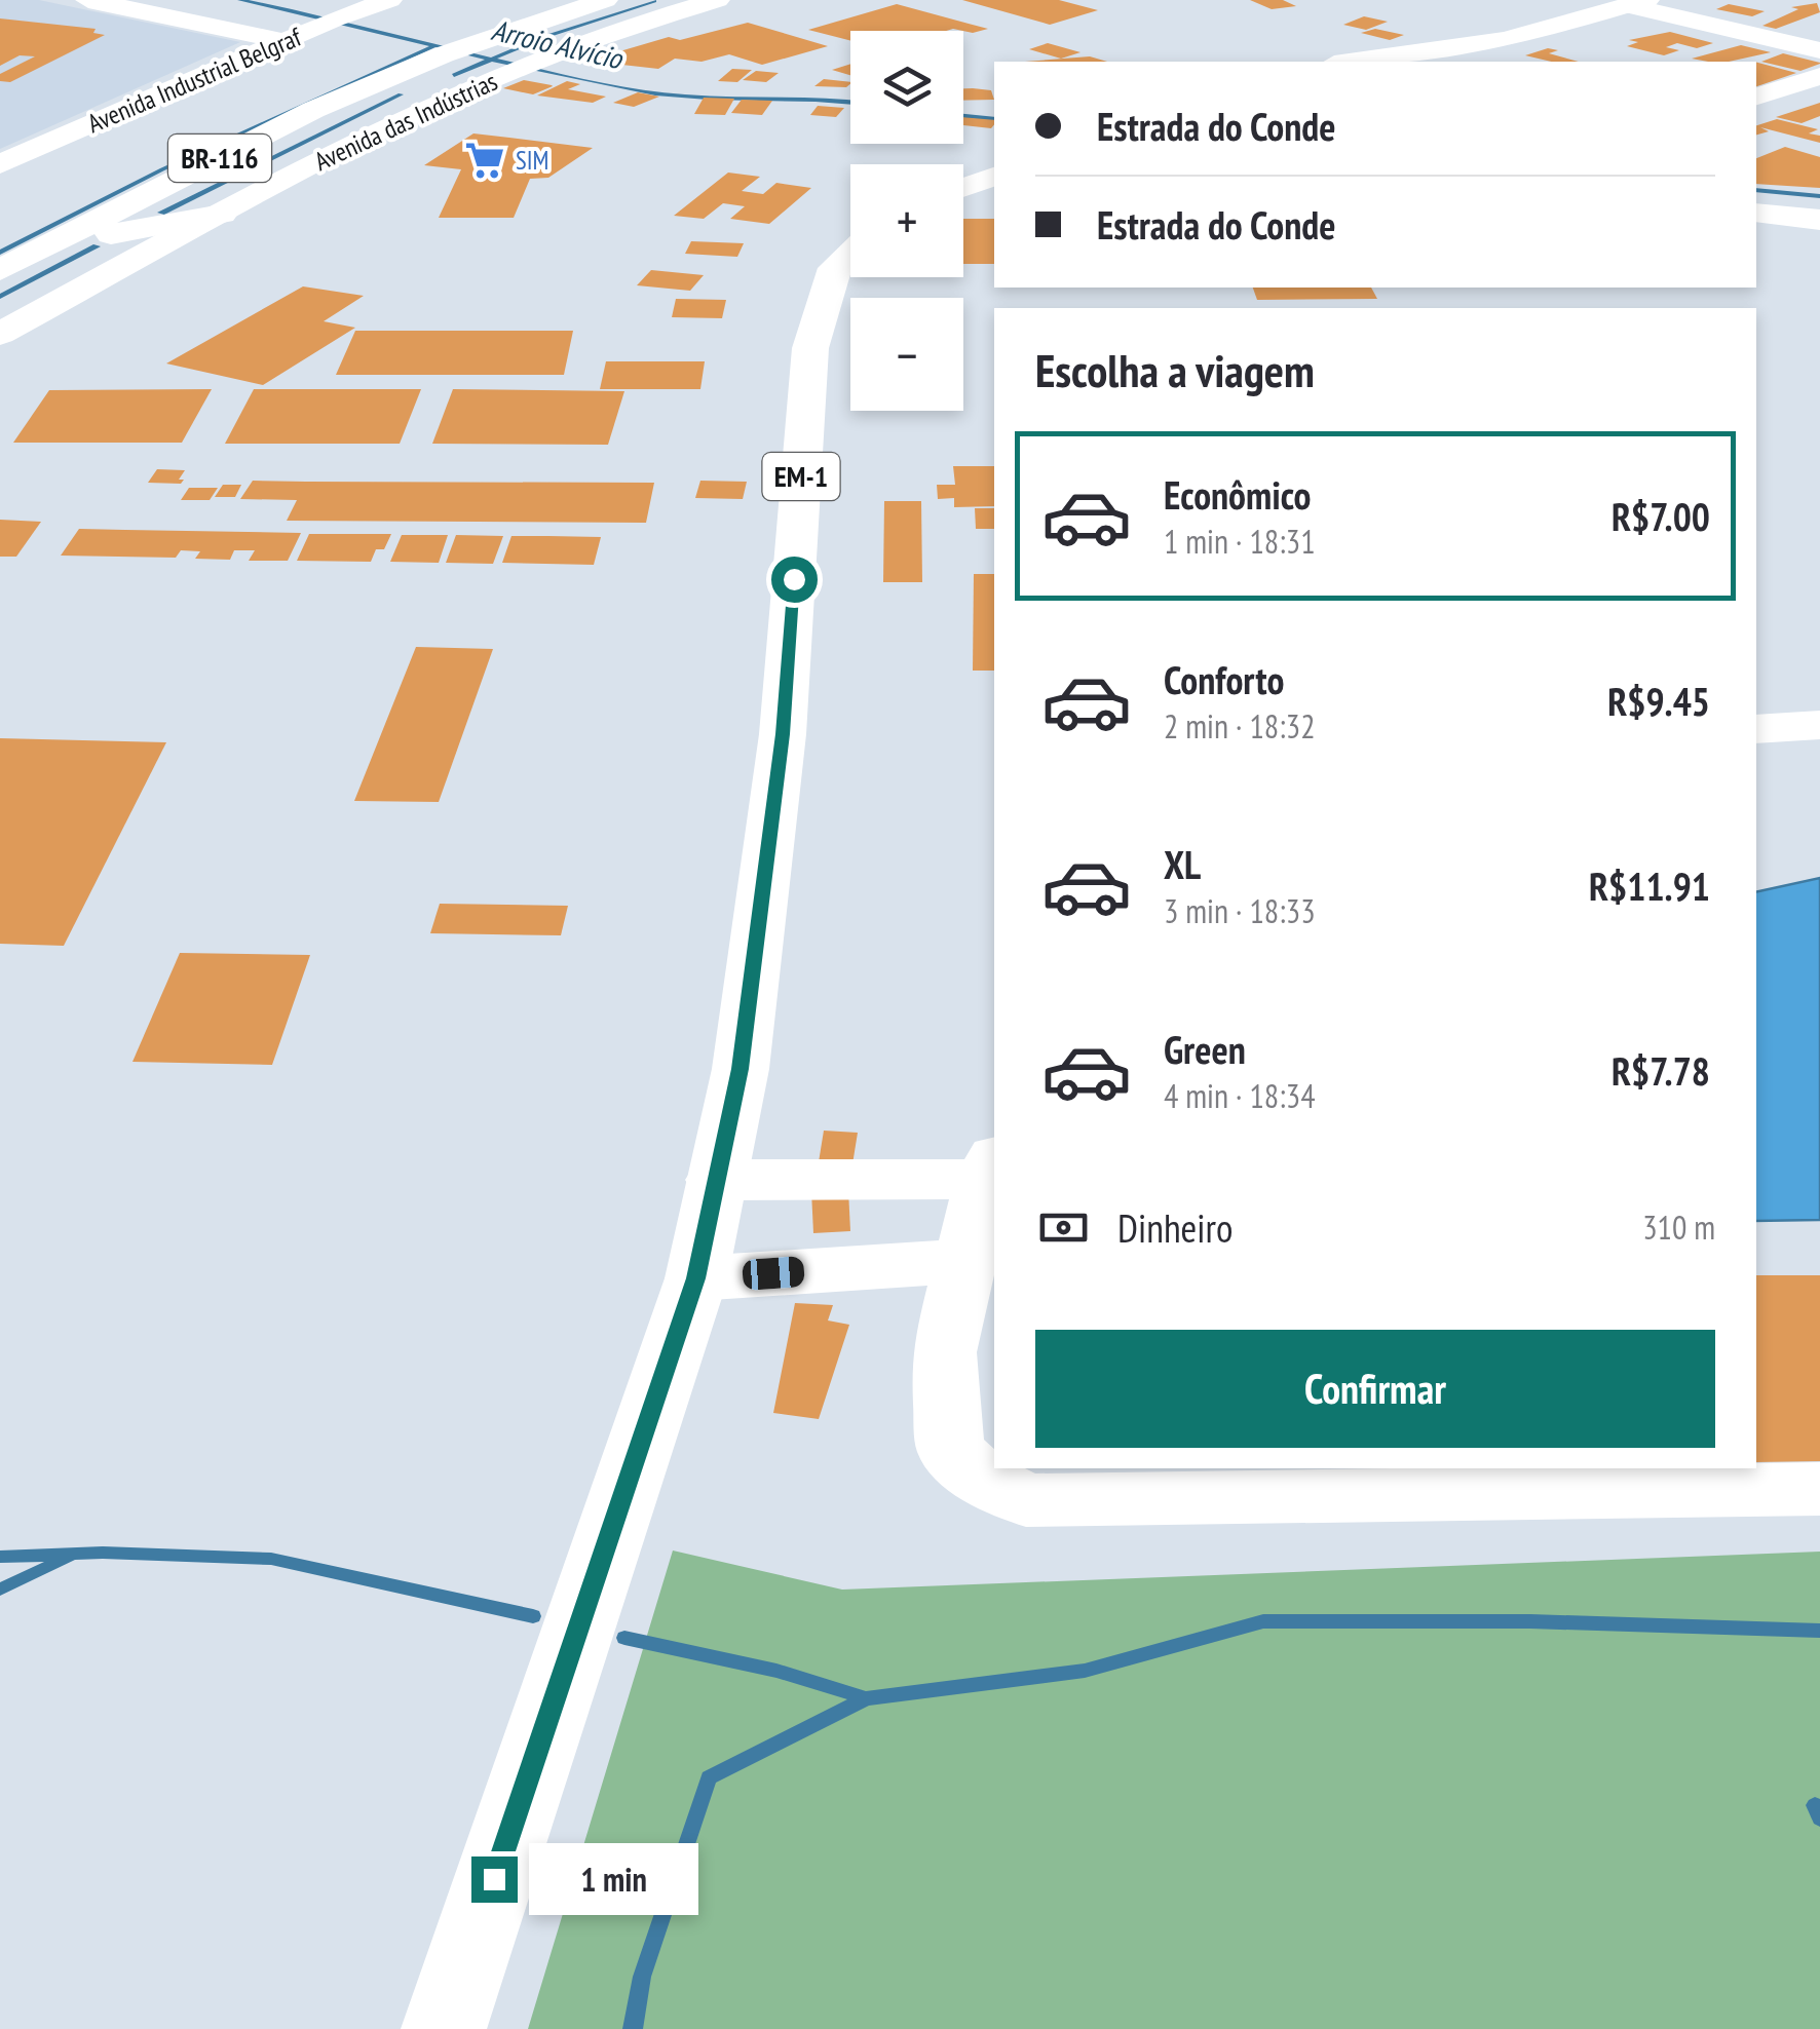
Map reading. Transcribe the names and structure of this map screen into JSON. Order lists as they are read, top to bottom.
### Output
{
  "streets": {
    "main road": [
      "Avenida Industrial Belgraf",
      "Avenida das Indústrias",
      "BR-116",
      "EM-1"
    ]
  },
  "water": ["Arroio Alvício"],
  "places": {
    "supermarket": ["SIM"]
  },
  "page": {
    "map_buttons": ["+", "−"],
    "banner": ["Estrada do Conde", "Estrada do Conde"],
    "heading": "Escolha a viagem",
    "list": [
      {
        "name": "Econômico",
        "note": "1 min · 18:31",
        "value": "R$7.00"
      },
      {
        "name": "Conforto",
        "note": "2 min · 18:32",
        "value": "R$9.45"
      },
      {
        "name": "XL",
        "note": "3 min · 18:33",
        "value": "R$11.91"
      },
      {
        "name": "Green",
        "note": "4 min · 18:34",
        "value": "R$7.78"
      }
    ],
    "pay": ["Dinheiro", "310 m"],
    "buttons": "Confirmar",
    "bubble": "1 min"
  }
}
